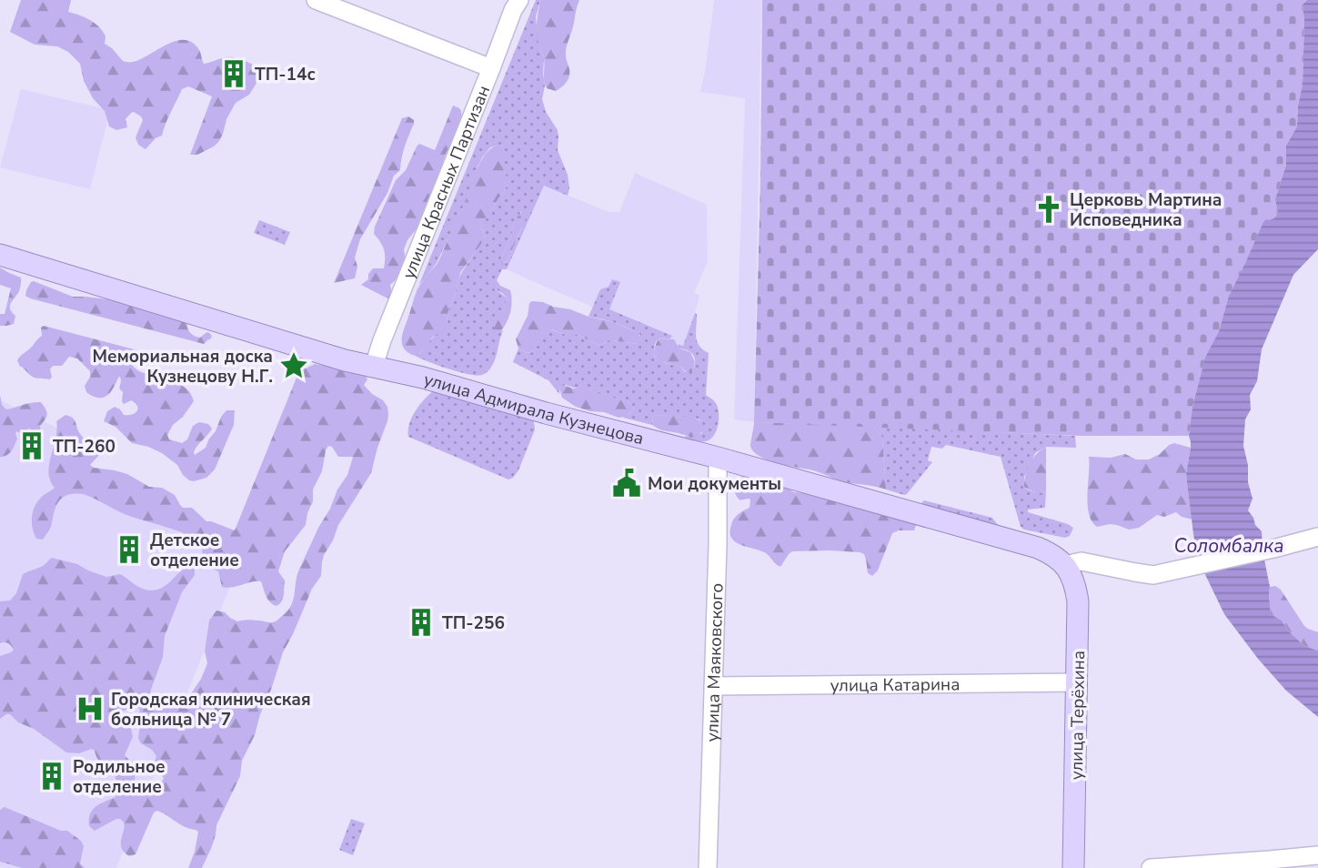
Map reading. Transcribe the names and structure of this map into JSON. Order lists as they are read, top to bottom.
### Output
{
  "streets": {
    "main road": ["улица Адмирала Кузнецова", "улица Терёхина"],
    "street": ["улица Красных Партизан", "улица Маяковского", "улица Катарина"]
  },
  "crossings": [
    ["улица Красных Партизан", "улица Адмирала Кузнецова"],
    ["улица Адмирала Кузнецова", "улица Маяковского"],
    ["улица Адмирала Кузнецова", "улица Терёхина"],
    ["улица Маяковского", "улица Катарина"],
    ["улица Катарина", "улица Терёхина"]
  ],
  "water": ["Соломбалка"],
  "places": {
    "building": [
      "ТП-14с",
      "ТП-260",
      "Детское отделение",
      "ТП-256",
      "Родильное отделение"
    ],
    "church": ["Церковь Мартина Исповедника"],
    "place": ["Мемориальная доска Кузнецову Н.Г."],
    "public building": ["Мои документы"],
    "hospital": ["Городская клиническая больница № 7"]
  }
}
